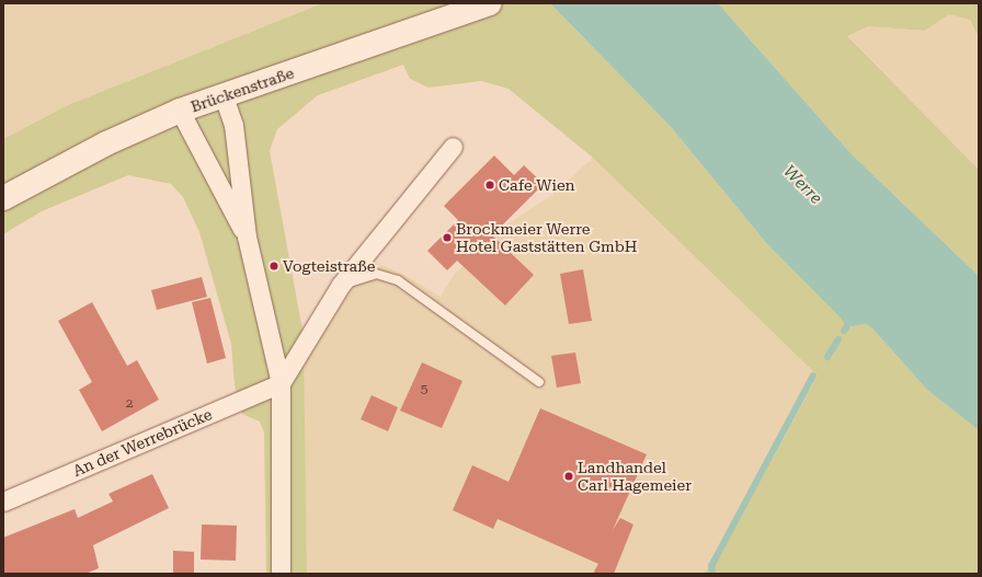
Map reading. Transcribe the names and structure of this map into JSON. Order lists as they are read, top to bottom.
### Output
{
  "streets": {
    "main road": ["Brückenstraße"],
    "street": ["An der Werrebrücke"]
  },
  "water": ["Werre"],
  "places": [
    "Cafe Wien",
    "Brockmeier Werre Hotel Gaststätten GmbH",
    "Vogteistraße",
    "Landhandel Carl Hagemeier"
  ],
  "house_numbers": ["5", "2"]
}
